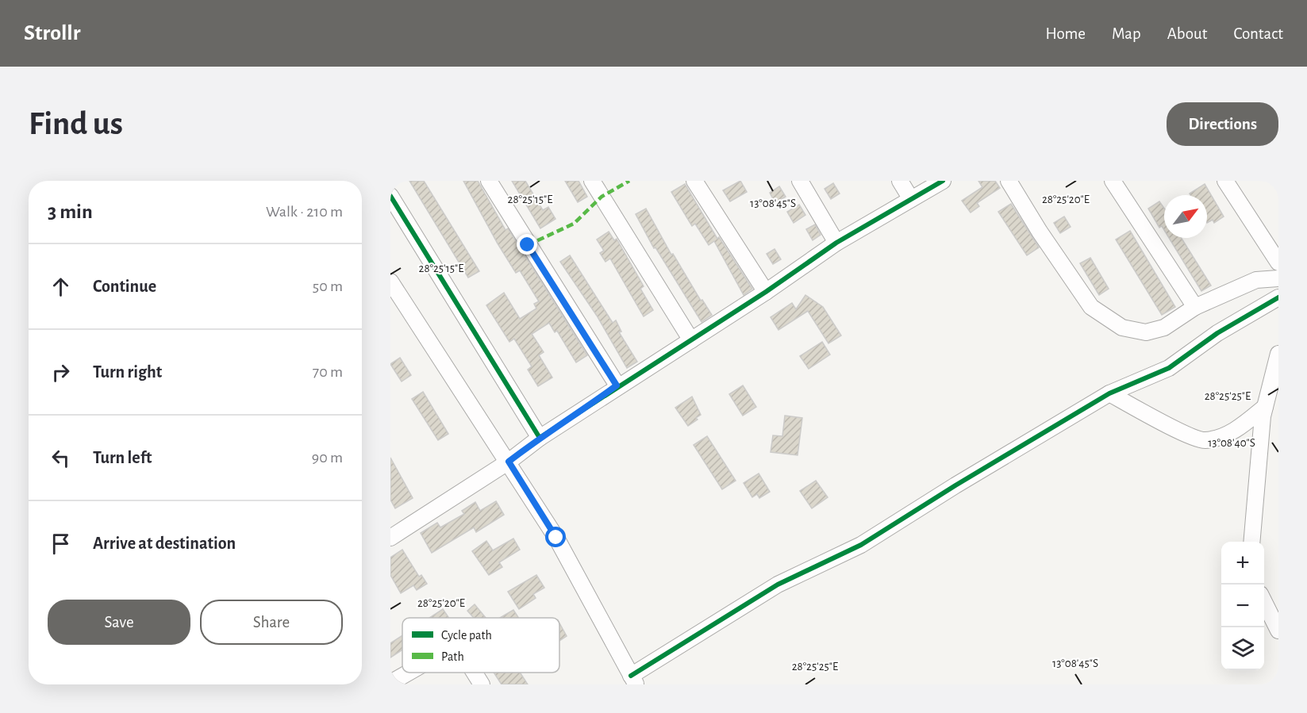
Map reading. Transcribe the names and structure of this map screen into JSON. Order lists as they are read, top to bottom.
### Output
{
  "legend": ["Cycle path", "Path"],
  "north": "top right",
  "page": {
    "header": "Strollr",
    "nav": [
      "Home",
      "Map",
      "About",
      "Contact"
    ],
    "buttons": [
      "Directions",
      ["Save", "Share"]
    ],
    "title": "Find us",
    "heading": ["3 min", "Walk · 210 m"],
    "list": [
      ["Continue", "50 m"],
      ["Turn right", "70 m"],
      ["Turn left", "90 m"],
      "Arrive at destination"
    ],
    "map_buttons": ["+", "−"]
  },
  "coordinates": [
    "28°25'15\"E",
    "28°25'20\"E",
    "13°08'45\"S",
    "28°25'25\"E",
    "13°08'40\"S"
  ]
}
